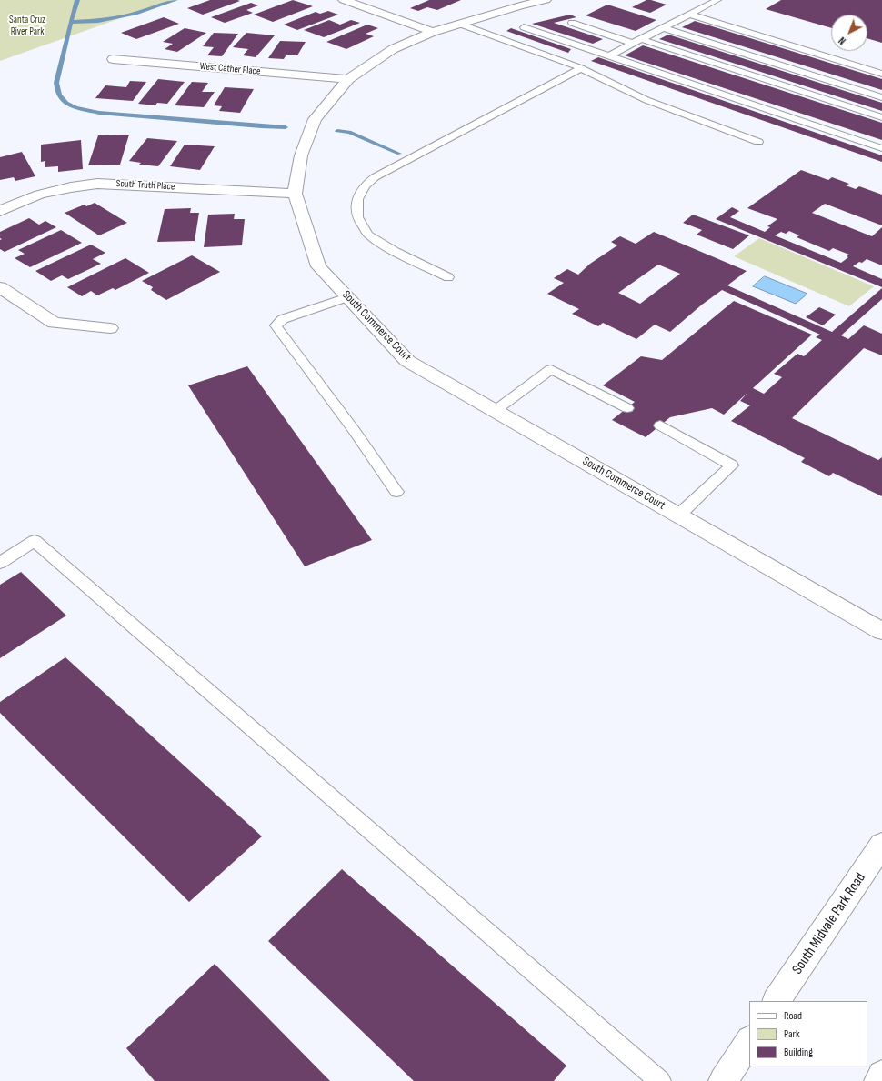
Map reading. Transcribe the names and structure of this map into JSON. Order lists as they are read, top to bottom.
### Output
{
  "streets": {
    "street": [
      "West Cather Place",
      "South Truth Place",
      "South Commerce Court",
      "South Midvale Park Road"
    ]
  },
  "crossings": [
    ["West Cather Place", "South Commerce Court"],
    ["South Truth Place", "South Commerce Court"]
  ],
  "parks": ["Santa Cruz River Park"],
  "legend": ["Road", "Park", "Building"],
  "north": "bottom left"
}
